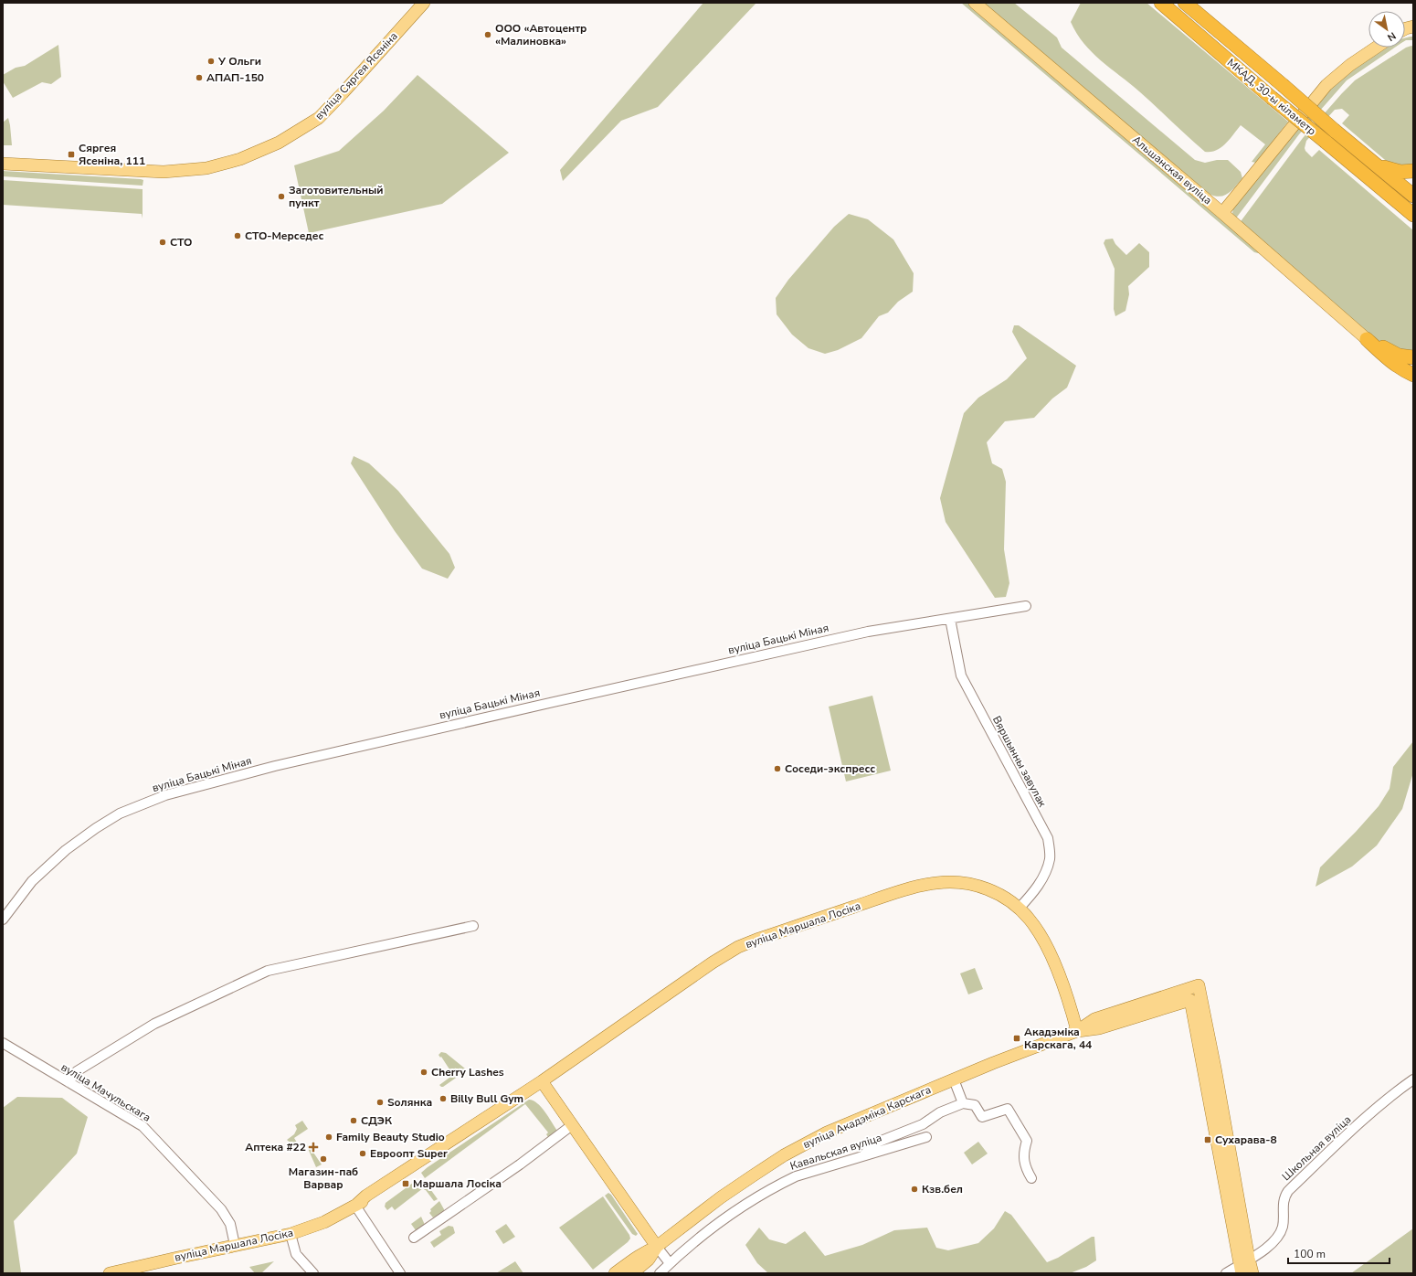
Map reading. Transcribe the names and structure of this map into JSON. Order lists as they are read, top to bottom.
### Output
{
  "streets": {
    "highway": ["МКАД, 30-ы кіламетр"],
    "main road": [
      "вуліца Сяргея Ясеніна",
      "Альшанская вуліца",
      "вуліца Маршала Лосіка",
      "вуліца Акадэміка Карскага"
    ],
    "street": [
      "вуліца Бацькі Міная",
      "Вяршынны завулак",
      "вуліца Мачульскага",
      "Школьная вуліца",
      "Кавальская вуліца"
    ]
  },
  "crossings": [
    ["вуліца Бацькі Міная", "Вяршынны завулак"],
    ["Вяршынны завулак", "вуліца Маршала Лосіка"],
    ["вуліца Маршала Лосіка", "вуліца Мачульскага"],
    ["вуліца Маршала Лосіка", "вуліца Акадэміка Карскага"]
  ],
  "places": {
    "other": [
      "ООО «Автоцентр «Малиновка»",
      "У Ольги",
      "АПАП-150",
      "Заготовительный пункт",
      "СТО-Мерседес",
      "СТО",
      "Соседи-экспресс",
      "Cherry Lashes",
      "Billy Bull Gym",
      "Sолянка",
      "СДЭК",
      "Family Beauty Studio",
      "Евроопт Super",
      "Магазин-паб Варвар",
      "Кзв.бел"
    ],
    "transit": [
      "Сяргея Ясеніна, 111",
      "Акадэміка Карскага, 44",
      "Сухарава-8",
      "Маршала Лосіка"
    ],
    "health": ["Аптека #22"]
  },
  "scale_bar": "100 m",
  "north": "bottom right"
}
